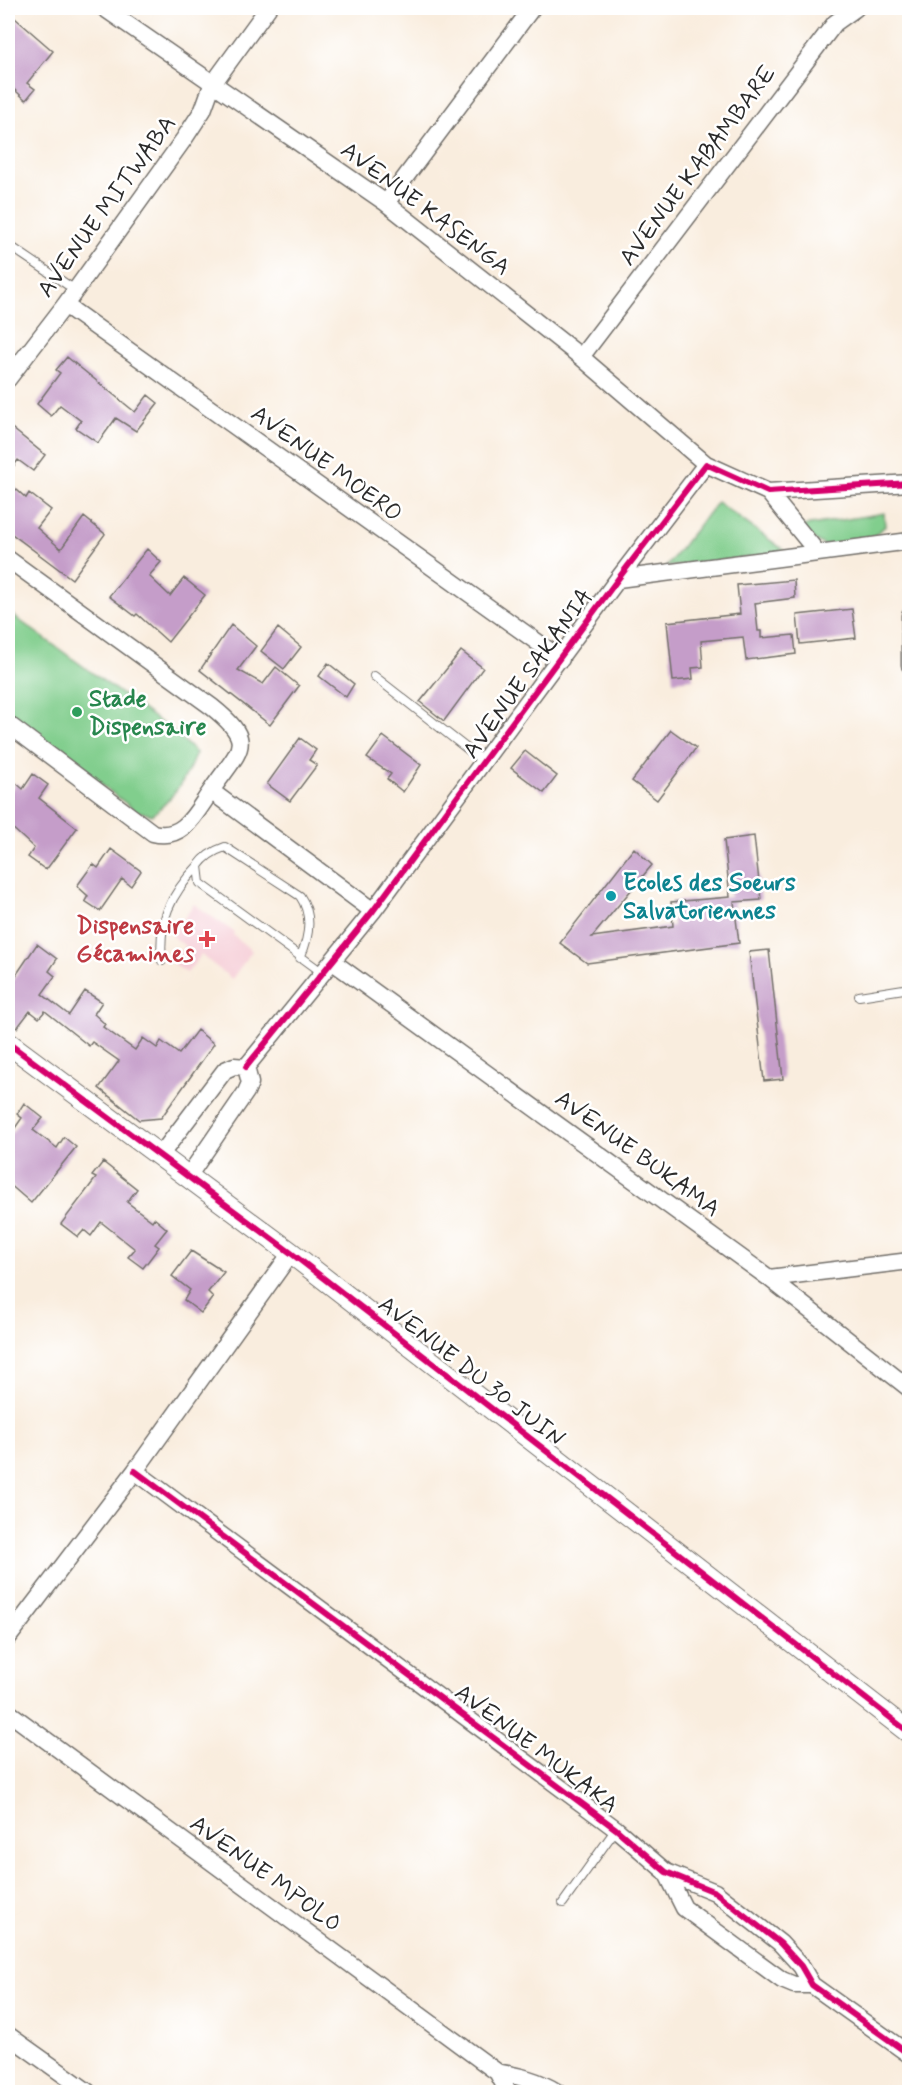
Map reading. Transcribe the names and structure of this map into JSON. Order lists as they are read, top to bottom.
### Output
{
  "streets": {
    "street": [
      "AVENUE KABAMBARE",
      "AVENUE MITWABA",
      "AVENUE KASENGA",
      "AVENUE MOERO",
      "AVENUE SAKANIA",
      "AVENUE BUKAMA",
      "AVENUE DU 30 JUIN",
      "AVENUE MUKAKA",
      "AVENUE MPOLO"
    ]
  },
  "crossings": [
    ["AVENUE KABAMBARE", "AVENUE KASENGA"],
    ["AVENUE MITWABA", "AVENUE KASENGA"],
    ["AVENUE MITWABA", "AVENUE MOERO"],
    ["AVENUE KASENGA", "AVENUE SAKANIA"],
    ["AVENUE MOERO", "AVENUE SAKANIA"],
    ["AVENUE SAKANIA", "AVENUE BUKAMA"]
  ],
  "places": {
    "other": ["Stade Dispensaire", "Ecoles des Soeurs Salvatoriennes"],
    "health": ["Dispensaire Gécamines"]
  }
}
